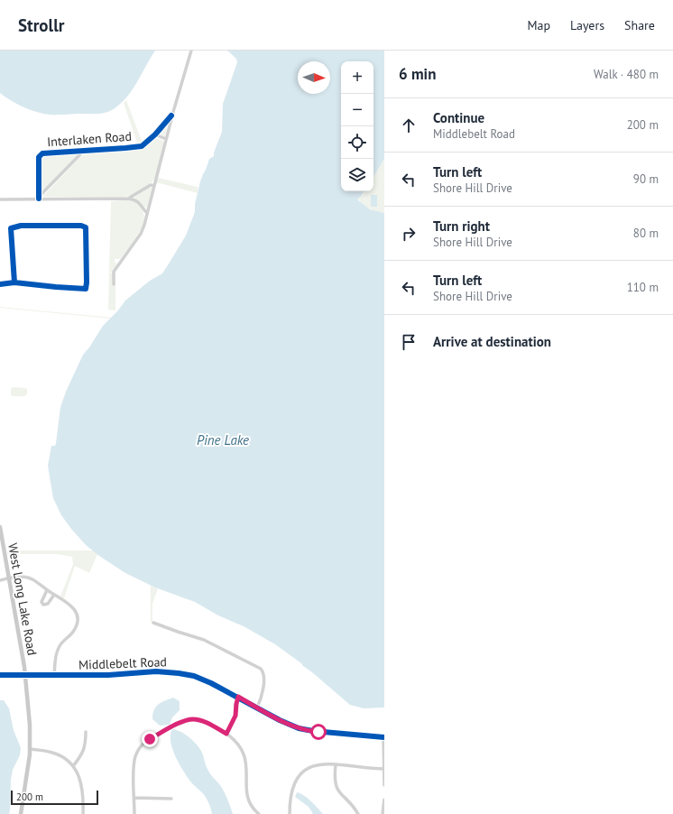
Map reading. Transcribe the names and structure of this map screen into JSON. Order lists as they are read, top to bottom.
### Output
{
  "streets": {
    "street": ["Interlaken Road", "West Long Lake Road", "Middlebelt Road"]
  },
  "crossings": [
    ["West Long Lake Road", "Middlebelt Road"]
  ],
  "water": ["Pine Lake"],
  "scale_bar": "200 m",
  "north": "right",
  "page": {
    "header": "Strollr",
    "nav": ["Map", "Layers", "Share"],
    "heading": ["6 min", "Walk · 480 m"],
    "map_buttons": ["+", "−"],
    "list": [
      ["Continue", "Middlebelt Road", "200 m"],
      ["Turn left", "Shore Hill Drive", "90 m"],
      ["Turn right", "Shore Hill Drive", "80 m"],
      ["Turn left", "Shore Hill Drive", "110 m"],
      "Arrive at destination"
    ],
    "scale": "200 m"
  }
}
